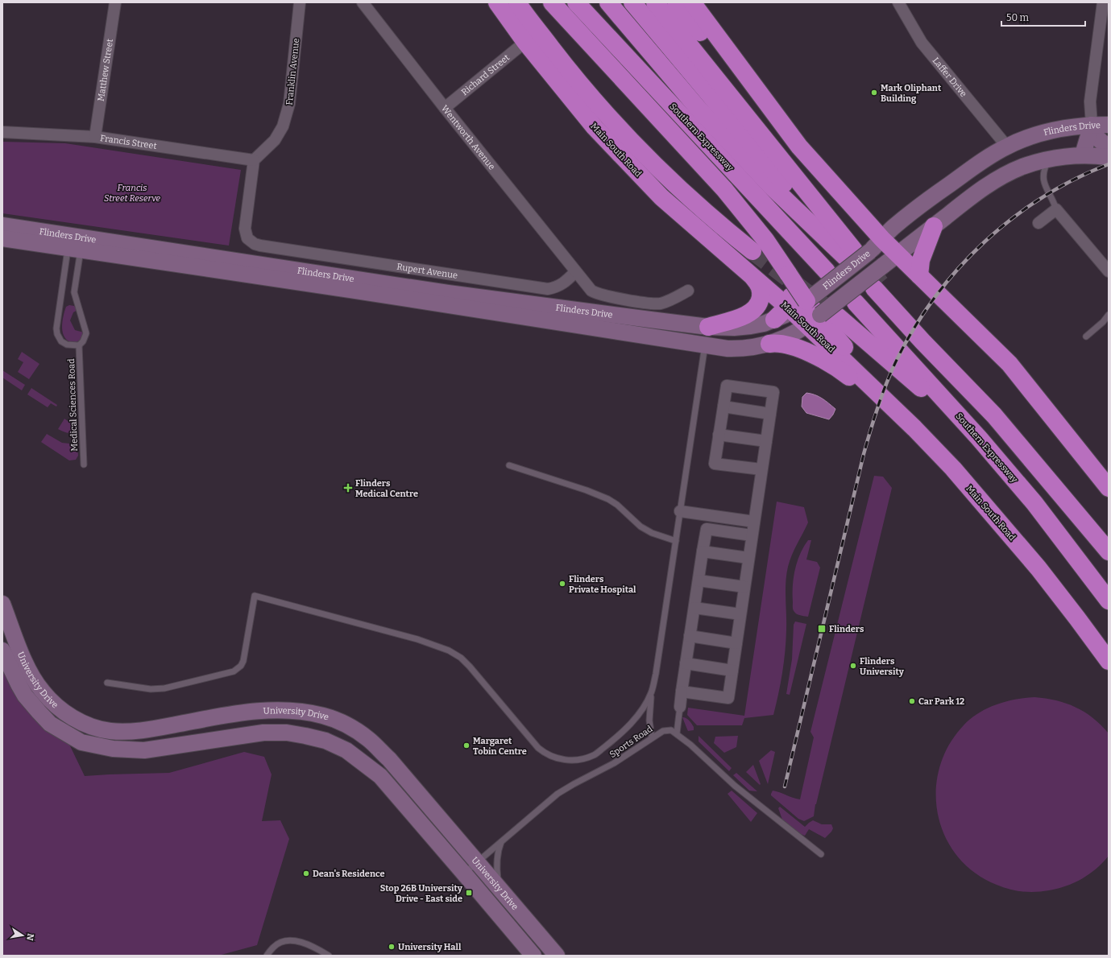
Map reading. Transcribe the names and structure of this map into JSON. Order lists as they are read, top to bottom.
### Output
{
  "streets": {
    "highway": ["Southern Expressway", "Main South Road"],
    "street": [
      "Matthew Street",
      "Franklin Avenue",
      "Richard Street",
      "Laffer Drive",
      "Flinders Drive",
      "Wentworth Avenue",
      "Francis Street",
      "Rupert Avenue",
      "University Drive"
    ],
    "lane": ["Medical Sciences Road", "Sports Road"]
  },
  "crossings": [
    ["Matthew Street", "Francis Street"],
    ["Franklin Avenue", "Francis Street"],
    ["Franklin Avenue", "Rupert Avenue"],
    ["Richard Street", "Wentworth Avenue"],
    ["Richard Street", "Main South Road"],
    ["Laffer Drive", "Flinders Drive"],
    ["Flinders Drive", "Southern Expressway"],
    ["Flinders Drive", "Main South Road"],
    ["Flinders Drive", "Medical Sciences Road"],
    ["Wentworth Avenue", "Rupert Avenue"],
    ["Francis Street", "Rupert Avenue"],
    ["University Drive", "Sports Road"]
  ],
  "parks": ["Francis Street Reserve"],
  "places": {
    "other": [
      "Mark Oliphant Building",
      "Flinders Private Hospital",
      "Flinders University",
      "Car Park 12",
      "Margaret Tobin Centre",
      "Dean's Residence",
      "University Hall"
    ],
    "health": ["Flinders Medical Centre"],
    "transit": ["Flinders", "Stop 26B University Drive - East side"]
  },
  "scale_bar": "50 m",
  "north": "right"
}
